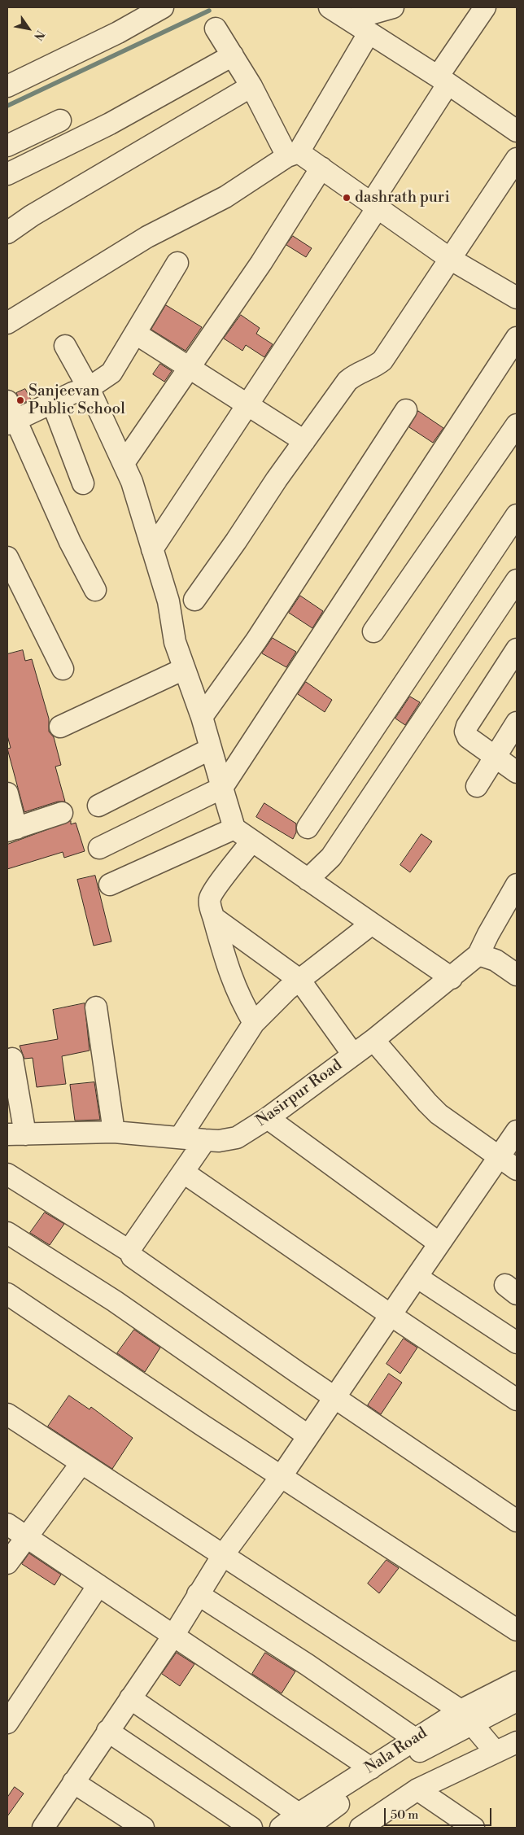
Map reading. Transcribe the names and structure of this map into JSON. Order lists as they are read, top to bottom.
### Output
{
  "streets": {
    "street": ["Nasirpur Road", "Nala Road"]
  },
  "places": ["dashrath puri", "Sanjeevan Public School"],
  "scale_bar": "50 m",
  "north": "bottom right"
}
